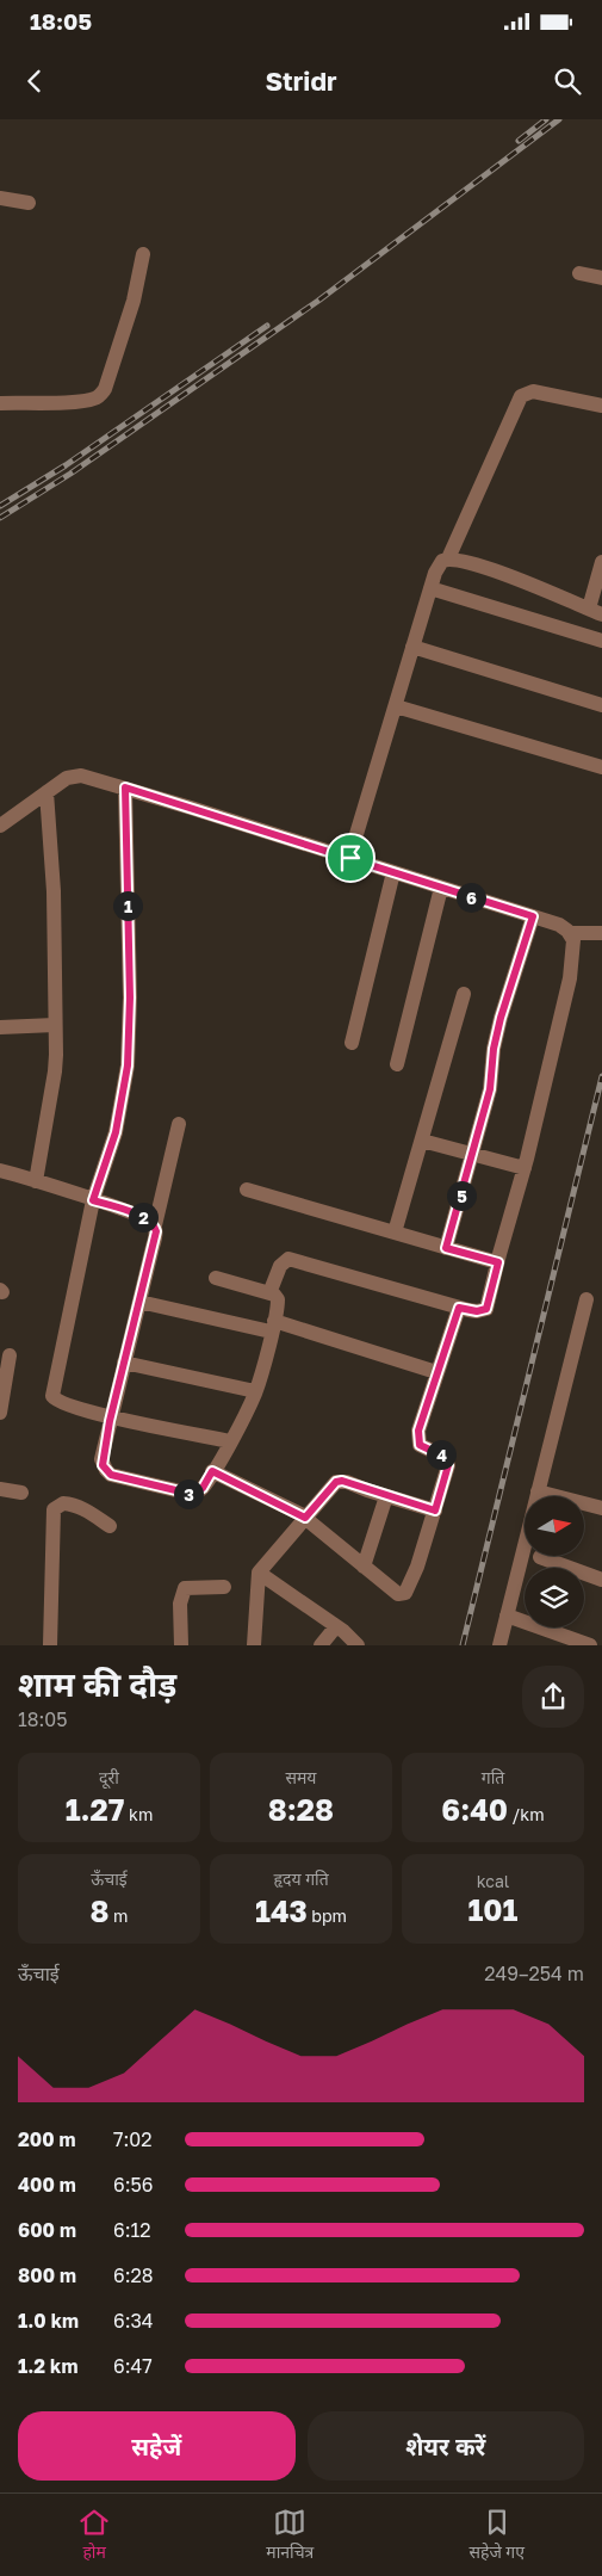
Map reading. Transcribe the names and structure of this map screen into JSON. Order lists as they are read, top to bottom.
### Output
{
  "north": "right",
  "page": {
    "status": "18:05",
    "header": "Stridr",
    "pins": [
      "6",
      "1",
      "5",
      "2",
      "4",
      "3"
    ],
    "heading": ["शाम की दौड़", "18:05"],
    "stats": [
      ["दूरी", "1.27 km"],
      ["समय", "8:28"],
      ["गति", "6:40 /km"],
      ["ऊँचाई", "8 m"],
      ["हृदय गति", "143 bpm"],
      ["kcal", "101"]
    ],
    "chart": ["ऊँचाई", "249–254 m"],
    "list": [
      {
        "name": "200 m",
        "note": "7:02"
      },
      {
        "name": "400 m",
        "note": "6:56"
      },
      {
        "name": "600 m",
        "note": "6:12"
      },
      {
        "name": "800 m",
        "note": "6:28"
      },
      {
        "name": "1.0 km",
        "note": "6:34"
      },
      {
        "name": "1.2 km",
        "note": "6:47"
      }
    ],
    "buttons": ["सहेजें", "शेयर करें"],
    "tabs": ["होम", "मानचित्र", "सहेजे गए"]
  }
}
